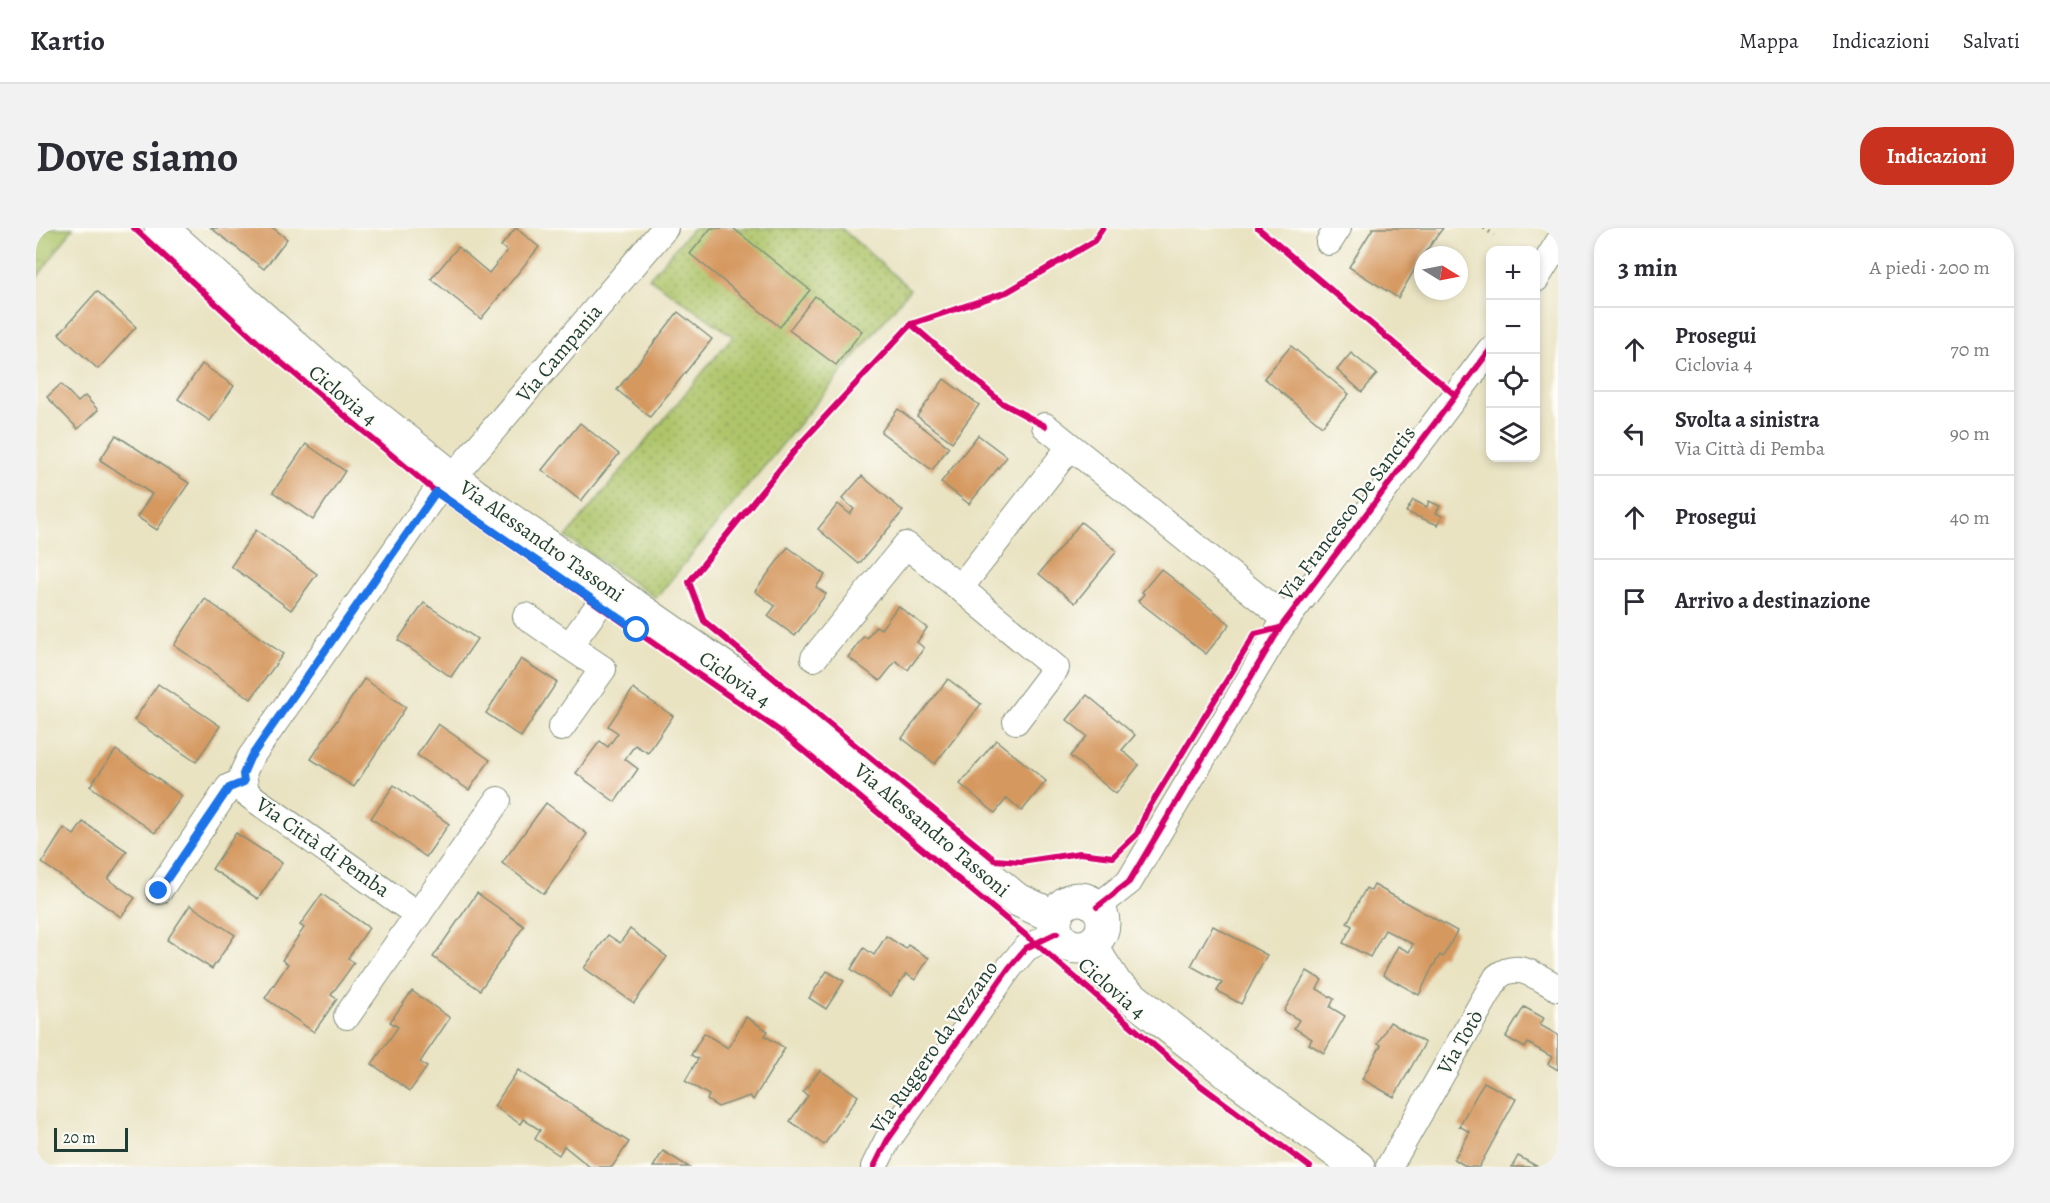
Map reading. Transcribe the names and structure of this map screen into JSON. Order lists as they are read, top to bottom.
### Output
{
  "streets": {
    "street": [
      "Via Campania",
      "Via Francesco De Sanctis",
      "Via Alessandro Tassoni",
      "Via Città di Pemba",
      "Via Totò",
      "Via Ruggero da Vezzano"
    ],
    "cycle path": ["Ciclovia 4"]
  },
  "crossings": [
    ["Via Campania", "Via Alessandro Tassoni"],
    ["Via Campania", "Via Città di Pemba"],
    ["Via Francesco De Sanctis", "Via Alessandro Tassoni"],
    ["Via Francesco De Sanctis", "Via Ruggero da Vezzano"],
    ["Via Alessandro Tassoni", "Via Città di Pemba"],
    ["Via Alessandro Tassoni", "Via Ruggero da Vezzano"]
  ],
  "scale_bar": "20 m",
  "north": "right",
  "page": {
    "header": "Kartio",
    "nav": ["Mappa", "Indicazioni", "Salvati"],
    "buttons": "Indicazioni",
    "title": "Dove siamo",
    "heading": ["3 min", "A piedi · 200 m"],
    "map_buttons": ["+", "−"],
    "list": [
      ["Prosegui", "Ciclovia 4", "70 m"],
      ["Svolta a sinistra", "Via Città di Pemba", "90 m"],
      ["Prosegui", "40 m"],
      "Arrivo a destinazione"
    ],
    "scale": "20 m"
  }
}
